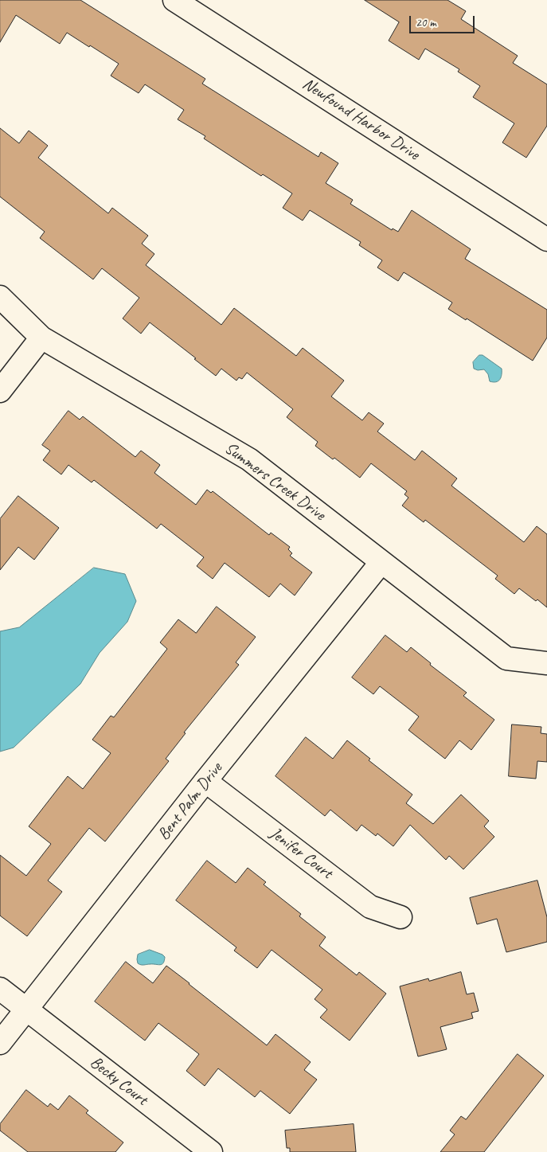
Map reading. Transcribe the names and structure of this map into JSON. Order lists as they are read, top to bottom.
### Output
{
  "streets": {
    "street": [
      "Newfound Harbor Drive",
      "Summers Creek Drive",
      "Bent Palm Drive",
      "Jenifer Court",
      "Becky Court"
    ]
  },
  "crossings": [
    ["Summers Creek Drive", "Bent Palm Drive"],
    ["Bent Palm Drive", "Jenifer Court"],
    ["Bent Palm Drive", "Becky Court"]
  ],
  "scale_bar": "20 m"
}
